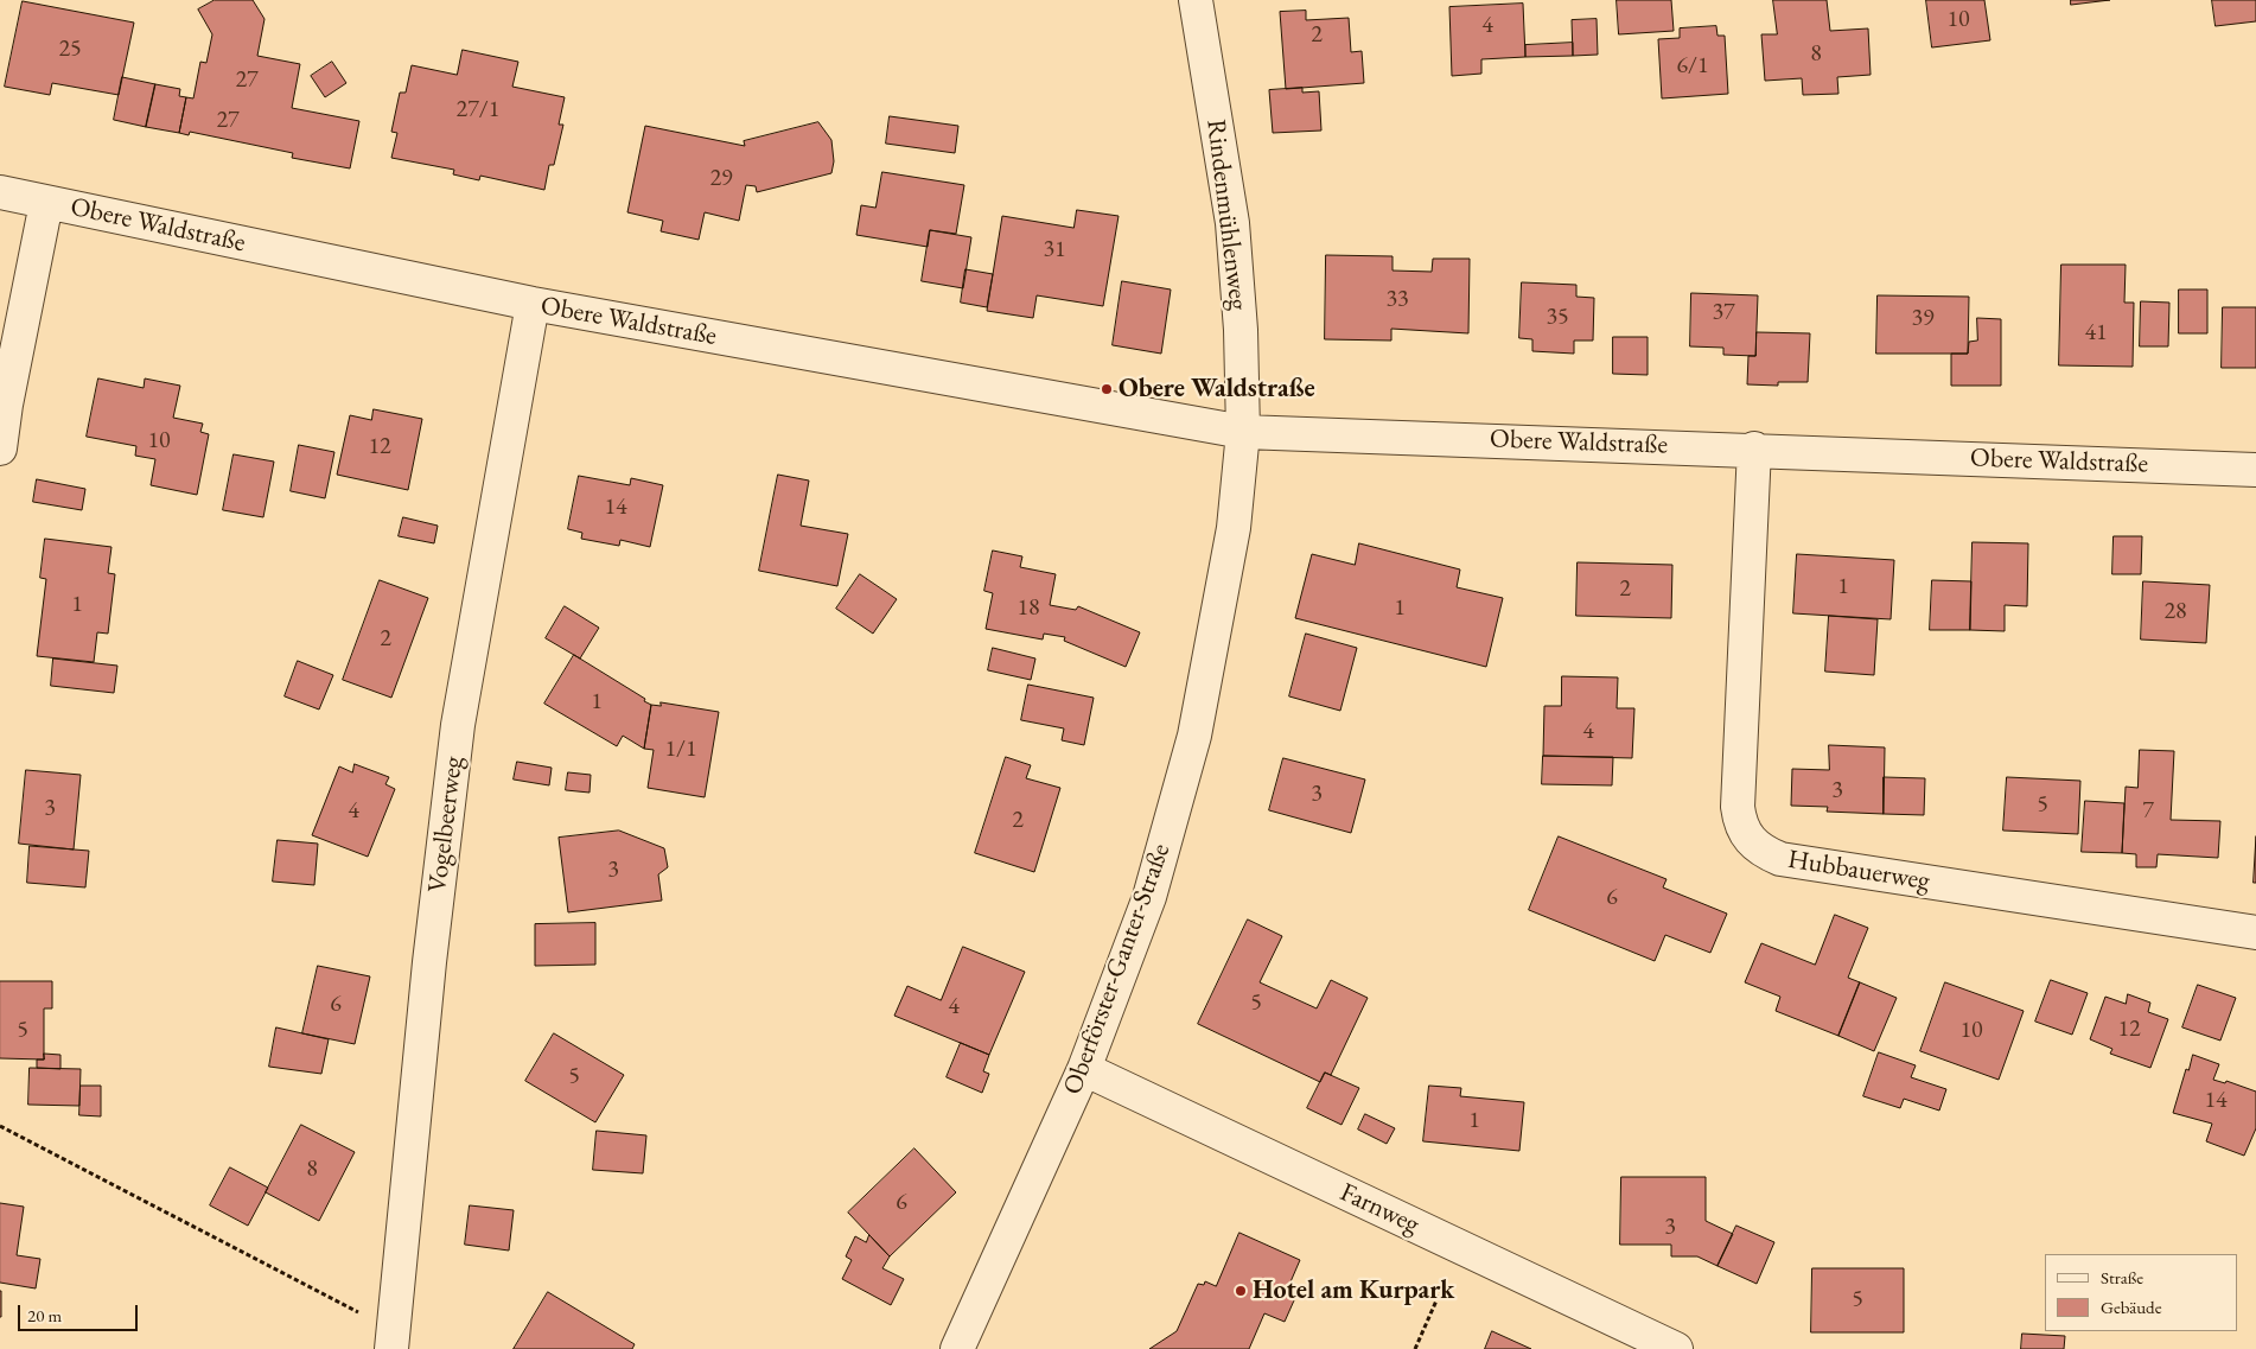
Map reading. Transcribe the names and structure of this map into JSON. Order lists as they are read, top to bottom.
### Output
{
  "streets": {
    "street": [
      "Rindenmühlenweg",
      "Obere Waldstraße",
      "Vogelbeerweg",
      "Hubbauerweg",
      "Oberförster-Ganter-Straße",
      "Farnweg"
    ]
  },
  "crossings": [
    ["Rindenmühlenweg", "Obere Waldstraße"],
    ["Rindenmühlenweg", "Oberförster-Ganter-Straße"],
    ["Obere Waldstraße", "Vogelbeerweg"],
    ["Obere Waldstraße", "Hubbauerweg"],
    ["Obere Waldstraße", "Oberförster-Ganter-Straße"],
    ["Oberförster-Ganter-Straße", "Farnweg"]
  ],
  "places": ["Obere Waldstraße", "Hotel am Kurpark"],
  "house_numbers": [
    "10",
    "4",
    "2",
    "25",
    "8",
    "6/1",
    "27",
    "27/1",
    "27",
    "29",
    "31",
    "33",
    "37",
    "35",
    "39",
    "41",
    "10",
    "12",
    "14",
    "1",
    "2",
    "1",
    "18",
    "1",
    "28",
    "2",
    "1",
    "4",
    "1/1",
    "3",
    "3",
    "5",
    "3",
    "4",
    "7",
    "2",
    "3",
    "6",
    "5",
    "6",
    "4",
    "12",
    "5",
    "10",
    "5",
    "14",
    "1",
    "8",
    "6",
    "3",
    "5"
  ],
  "legend": ["Straße", "Gebäude"],
  "scale_bar": "20 m"
}
